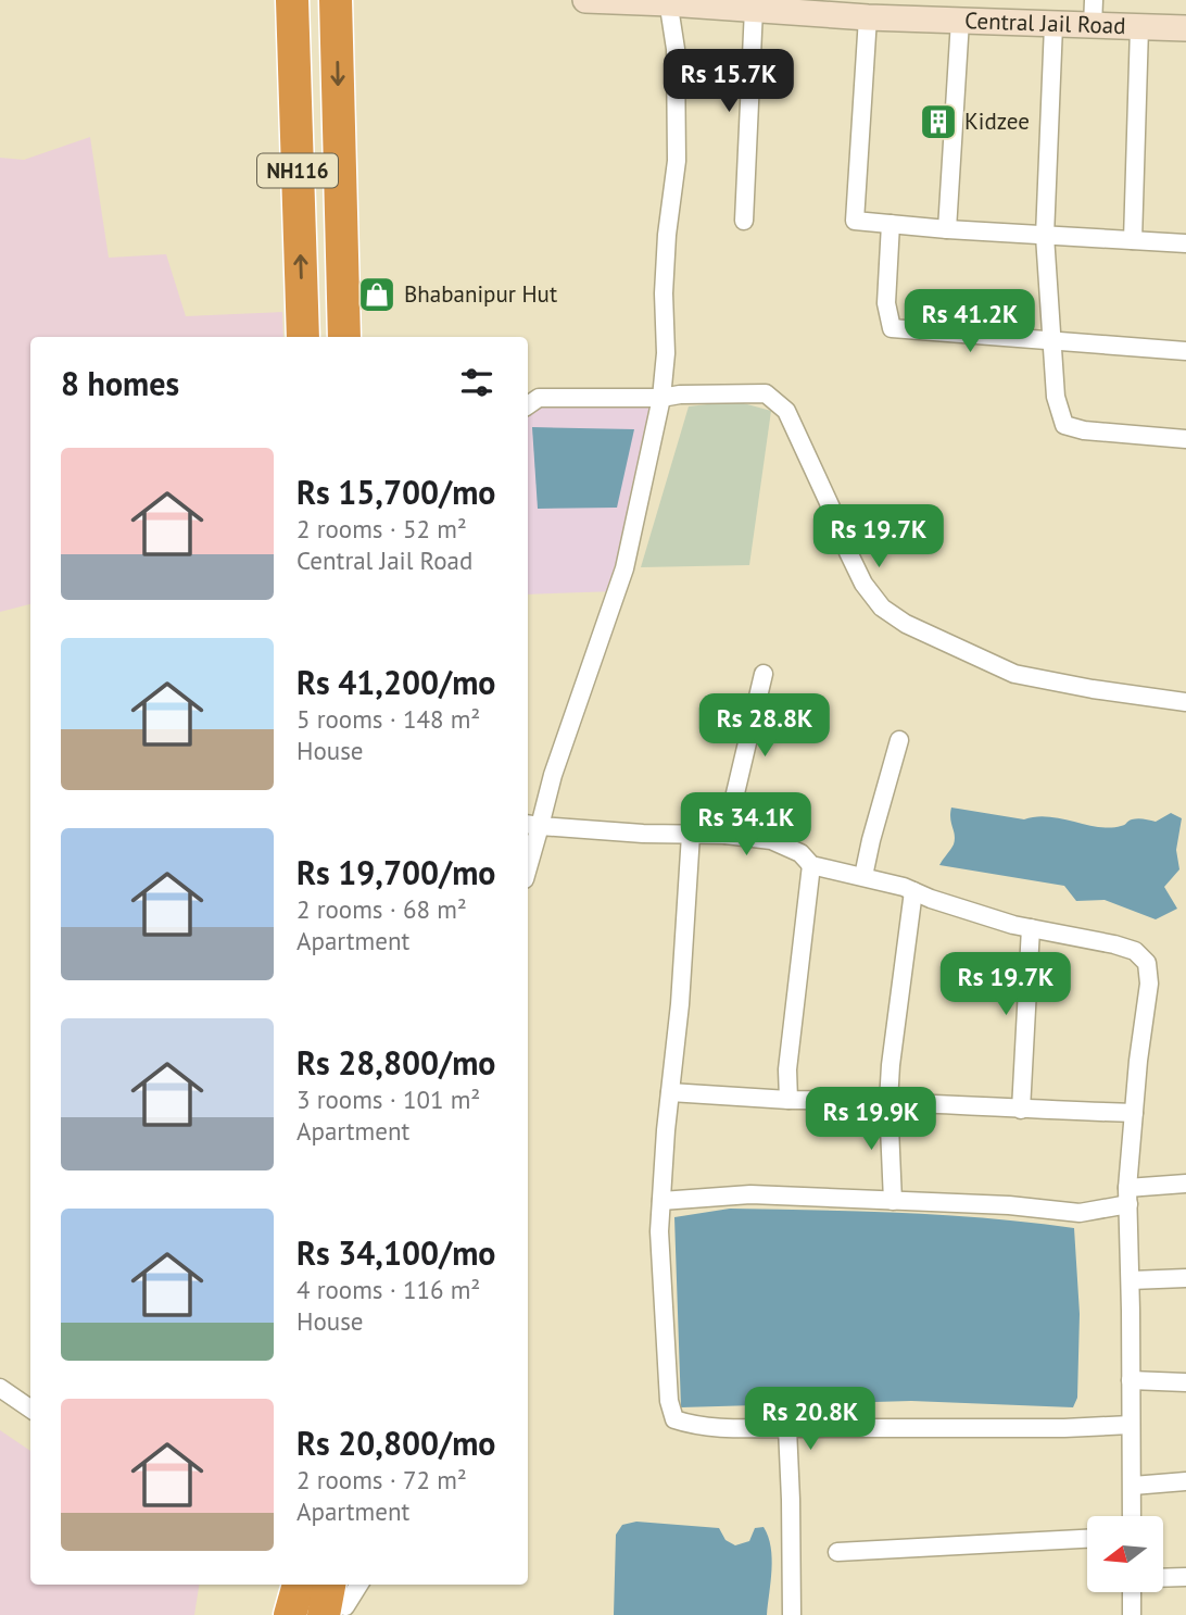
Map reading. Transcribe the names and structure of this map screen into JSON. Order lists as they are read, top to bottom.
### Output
{
  "streets": {
    "highway": ["NH116"],
    "street": ["Central Jail Road"]
  },
  "places": {
    "building": ["Kidzee"],
    "shop": ["Bhabanipur Hut"]
  },
  "north": "left",
  "page": {
    "price": [
      "Rs 15.7K",
      "Rs 41.2K",
      "Rs 19.7K",
      "Rs 28.8K",
      "Rs 34.1K",
      "Rs 19.7K",
      "Rs 19.9K",
      "Rs 20.8K"
    ],
    "heading": "8 homes",
    "list": [
      {
        "name": "Rs 15,700/mo",
        "note": "2 rooms · 52 m² · Central Jail Road"
      },
      {
        "name": "Rs 41,200/mo",
        "note": "5 rooms · 148 m² · House"
      },
      {
        "name": "Rs 19,700/mo",
        "note": "2 rooms · 68 m² · Apartment"
      },
      {
        "name": "Rs 28,800/mo",
        "note": "3 rooms · 101 m² · Apartment"
      },
      {
        "name": "Rs 34,100/mo",
        "note": "4 rooms · 116 m² · House"
      },
      {
        "name": "Rs 20,800/mo",
        "note": "2 rooms · 72 m² · Apartment"
      }
    ]
  }
}
